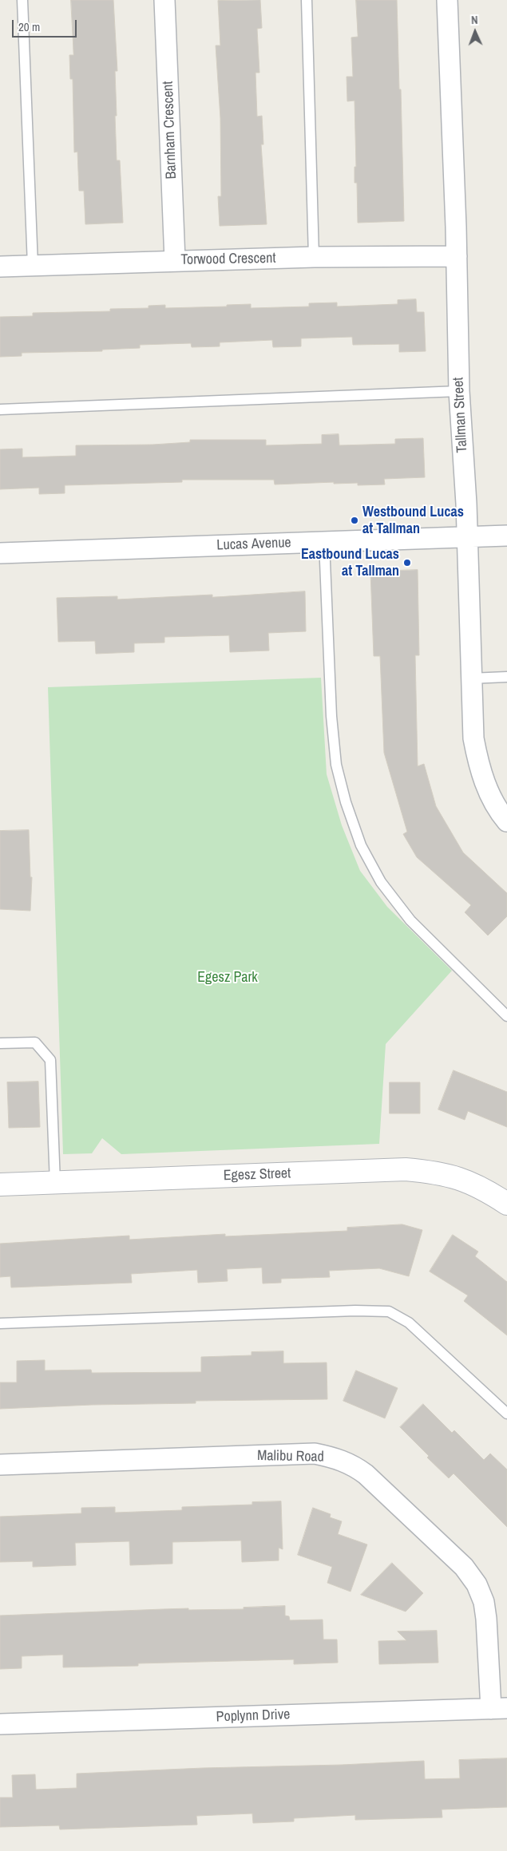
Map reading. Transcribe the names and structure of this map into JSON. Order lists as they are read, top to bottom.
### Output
{
  "streets": {
    "street": [
      "Barnham Crescent",
      "Torwood Crescent",
      "Tallman Street",
      "Lucas Avenue",
      "Egesz Street",
      "Malibu Road",
      "Poplynn Drive"
    ]
  },
  "crossings": [
    ["Barnham Crescent", "Torwood Crescent"],
    ["Torwood Crescent", "Tallman Street"],
    ["Tallman Street", "Lucas Avenue"],
    ["Malibu Road", "Poplynn Drive"]
  ],
  "parks": ["Egesz Park"],
  "places": ["Westbound Lucas at Tallman", "Eastbound Lucas at Tallman"],
  "scale_bar": "20 m",
  "north": "top"
}
